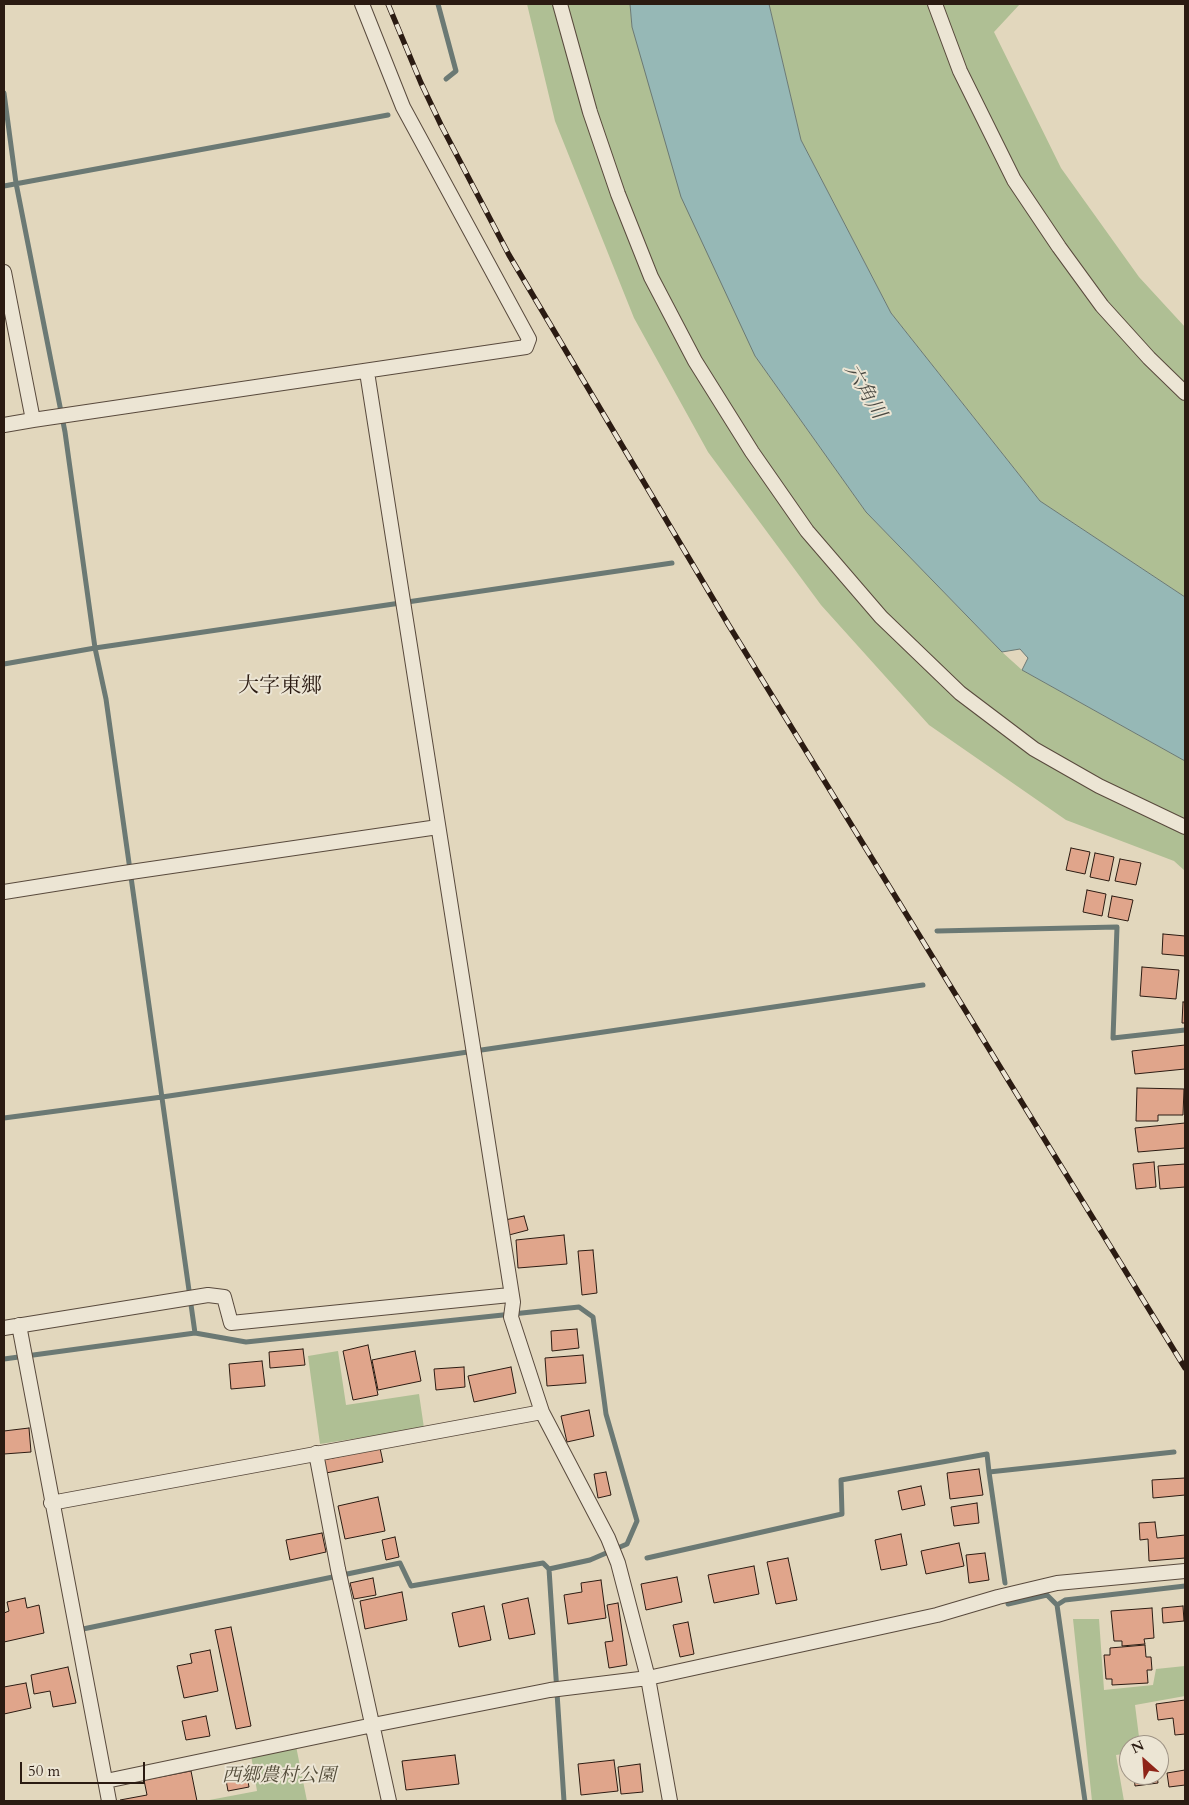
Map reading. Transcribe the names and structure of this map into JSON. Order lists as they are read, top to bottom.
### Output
{
  "districts": ["大字東郷"],
  "water": ["六角川"],
  "parks": ["西郷農村公園"],
  "scale_bar": "50 m",
  "north": "top left"
}
